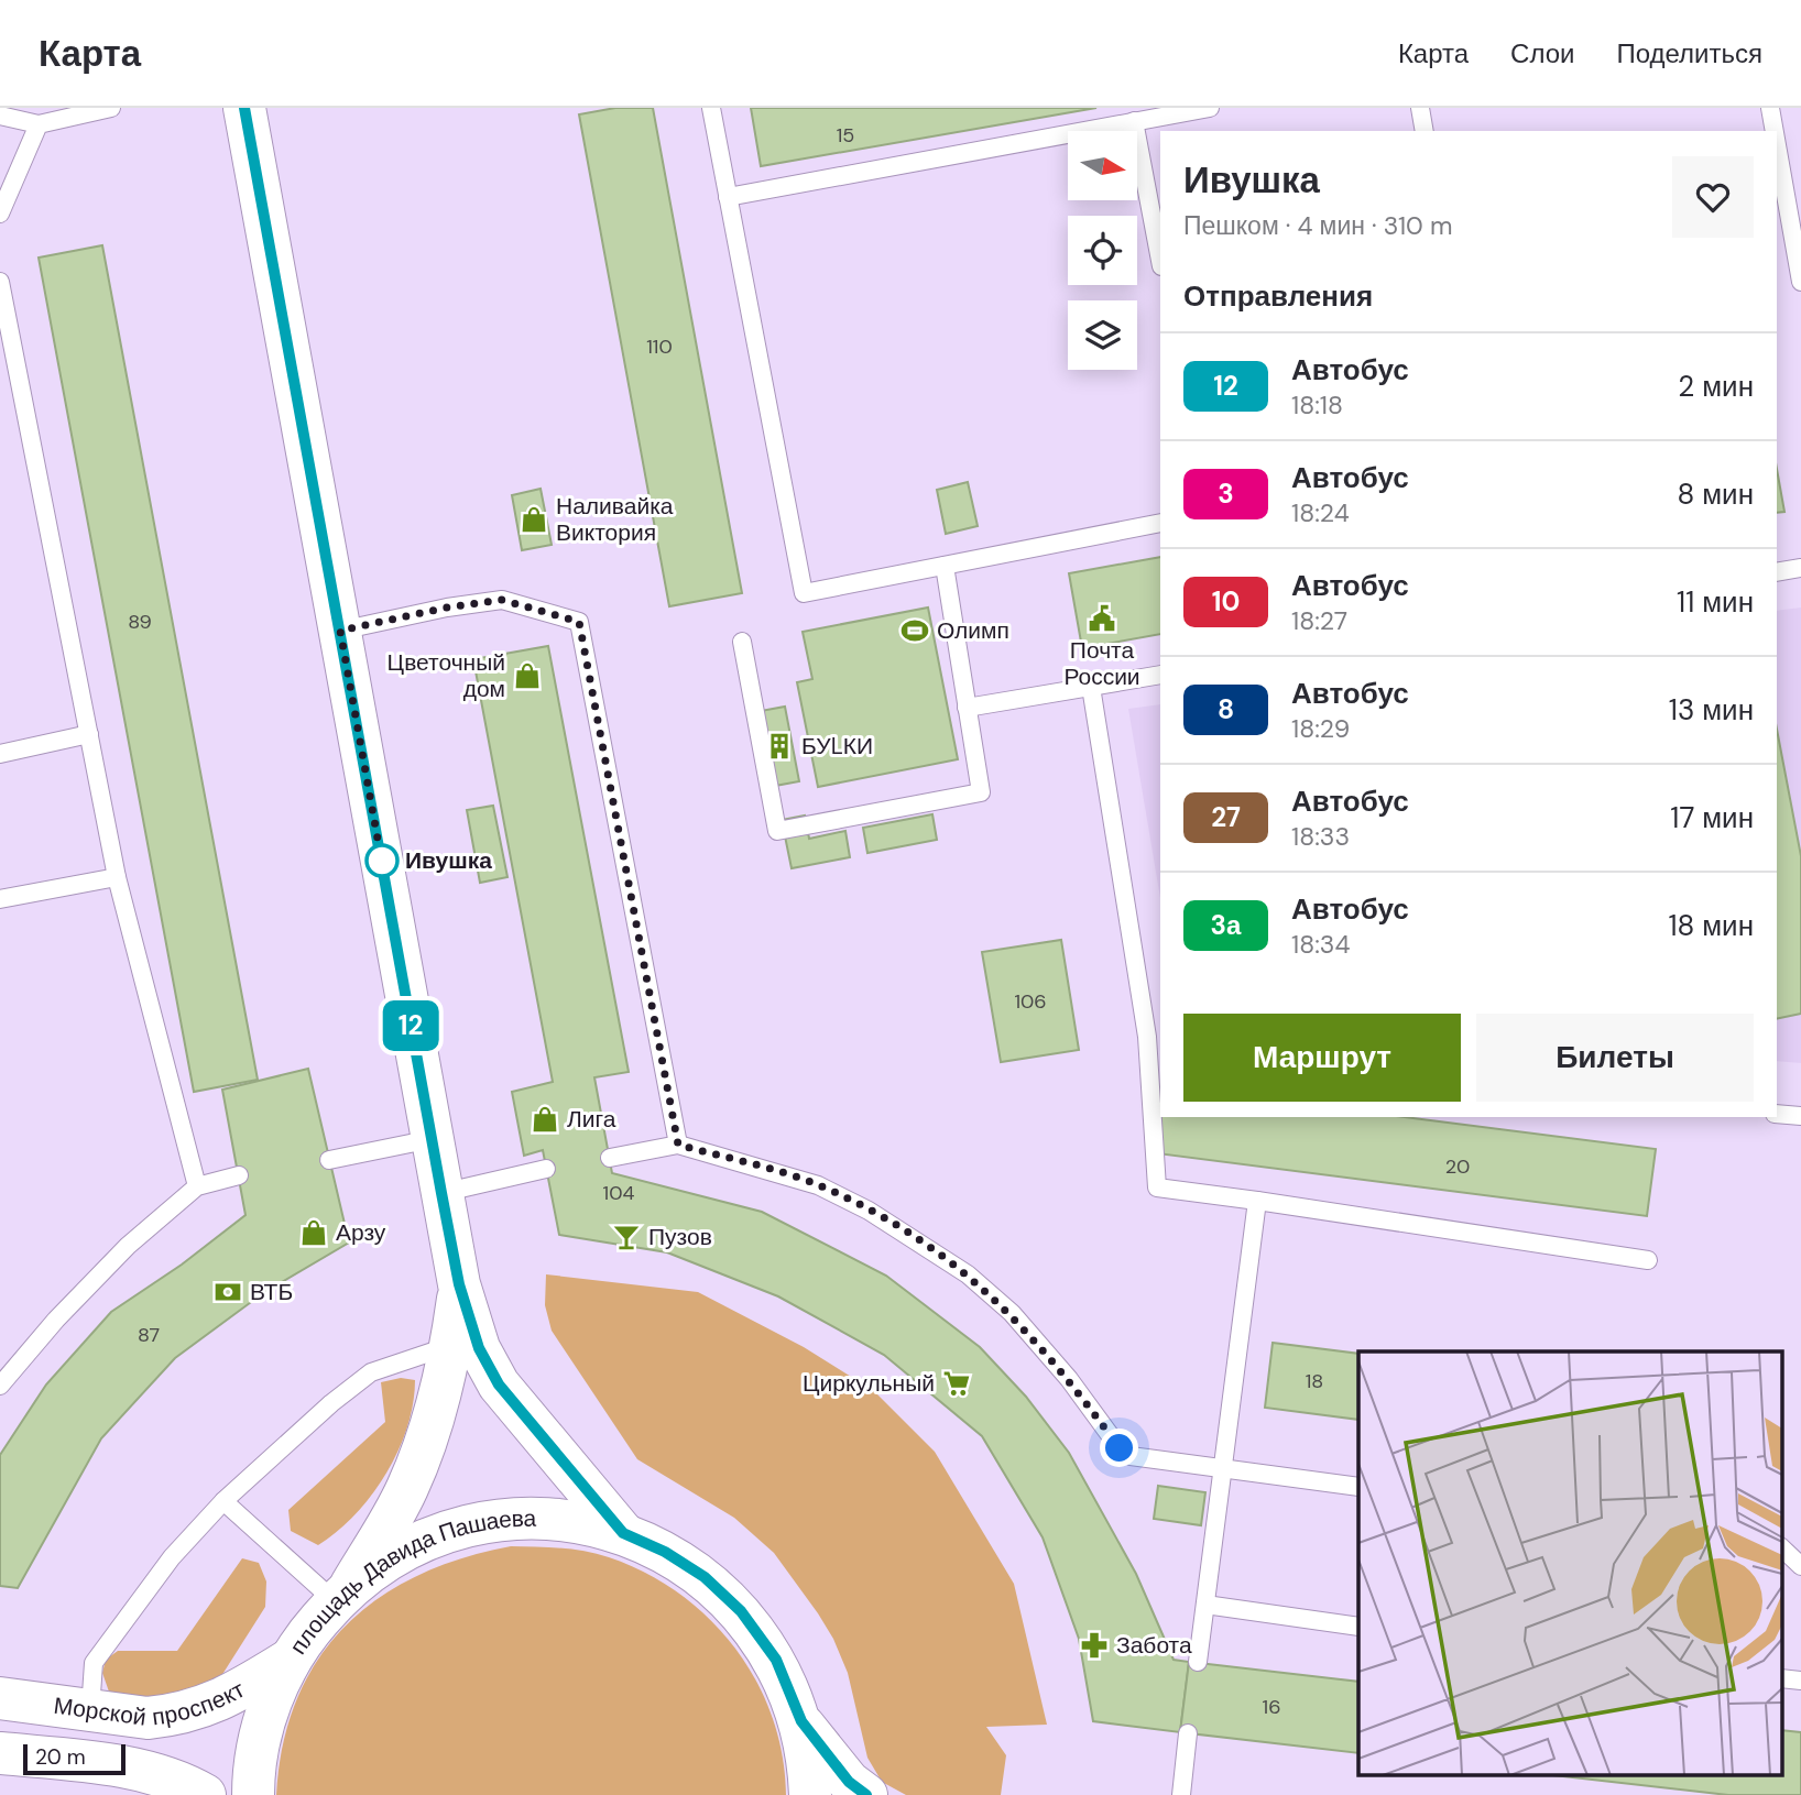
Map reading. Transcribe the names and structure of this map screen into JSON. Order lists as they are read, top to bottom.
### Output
{
  "streets": {
    "street": ["площадь Давида Пашаева", "Морской проспект"]
  },
  "crossings": [
    ["площадь Давида Пашаева", "Морской проспект"]
  ],
  "places": {
    "shop": [
      "Наливайка Виктория",
      "Цветочный дом",
      "Лига",
      "Арзу"
    ],
    "public building": ["Почта России"],
    "sports": ["Олимп"],
    "building": ["БУLКИ"],
    "other": ["Ивушка"],
    "bar": ["Пузов"],
    "bank": ["ВТБ"],
    "supermarket": ["Циркульный"],
    "pharmacy": ["Забота"]
  },
  "lines": ["bus line 12"],
  "house_numbers": [
    "15",
    "110",
    "89",
    "106",
    "20",
    "104",
    "87",
    "18",
    "16"
  ],
  "scale_bar": "20 m",
  "north": "right",
  "page": {
    "header": "Карта",
    "nav": ["Карта", "Слои", "Поделиться"],
    "on_map": "12",
    "heading": [
      ["Ивушка", "Пешком · 4 мин · 310 m"],
      "Отправления"
    ],
    "list": [
      {
        "mark": "12",
        "name": "Автобус",
        "note": "18:18",
        "value": "2 мин"
      },
      {
        "mark": "3",
        "name": "Автобус",
        "note": "18:24",
        "value": "8 мин"
      },
      {
        "mark": "10",
        "name": "Автобус",
        "note": "18:27",
        "value": "11 мин"
      },
      {
        "mark": "8",
        "name": "Автобус",
        "note": "18:29",
        "value": "13 мин"
      },
      {
        "mark": "27",
        "name": "Автобус",
        "note": "18:33",
        "value": "17 мин"
      },
      {
        "mark": "3а",
        "name": "Автобус",
        "note": "18:34",
        "value": "18 мин"
      }
    ],
    "buttons": ["Маршрут", "Билеты"],
    "scale": "20 m"
  }
}
